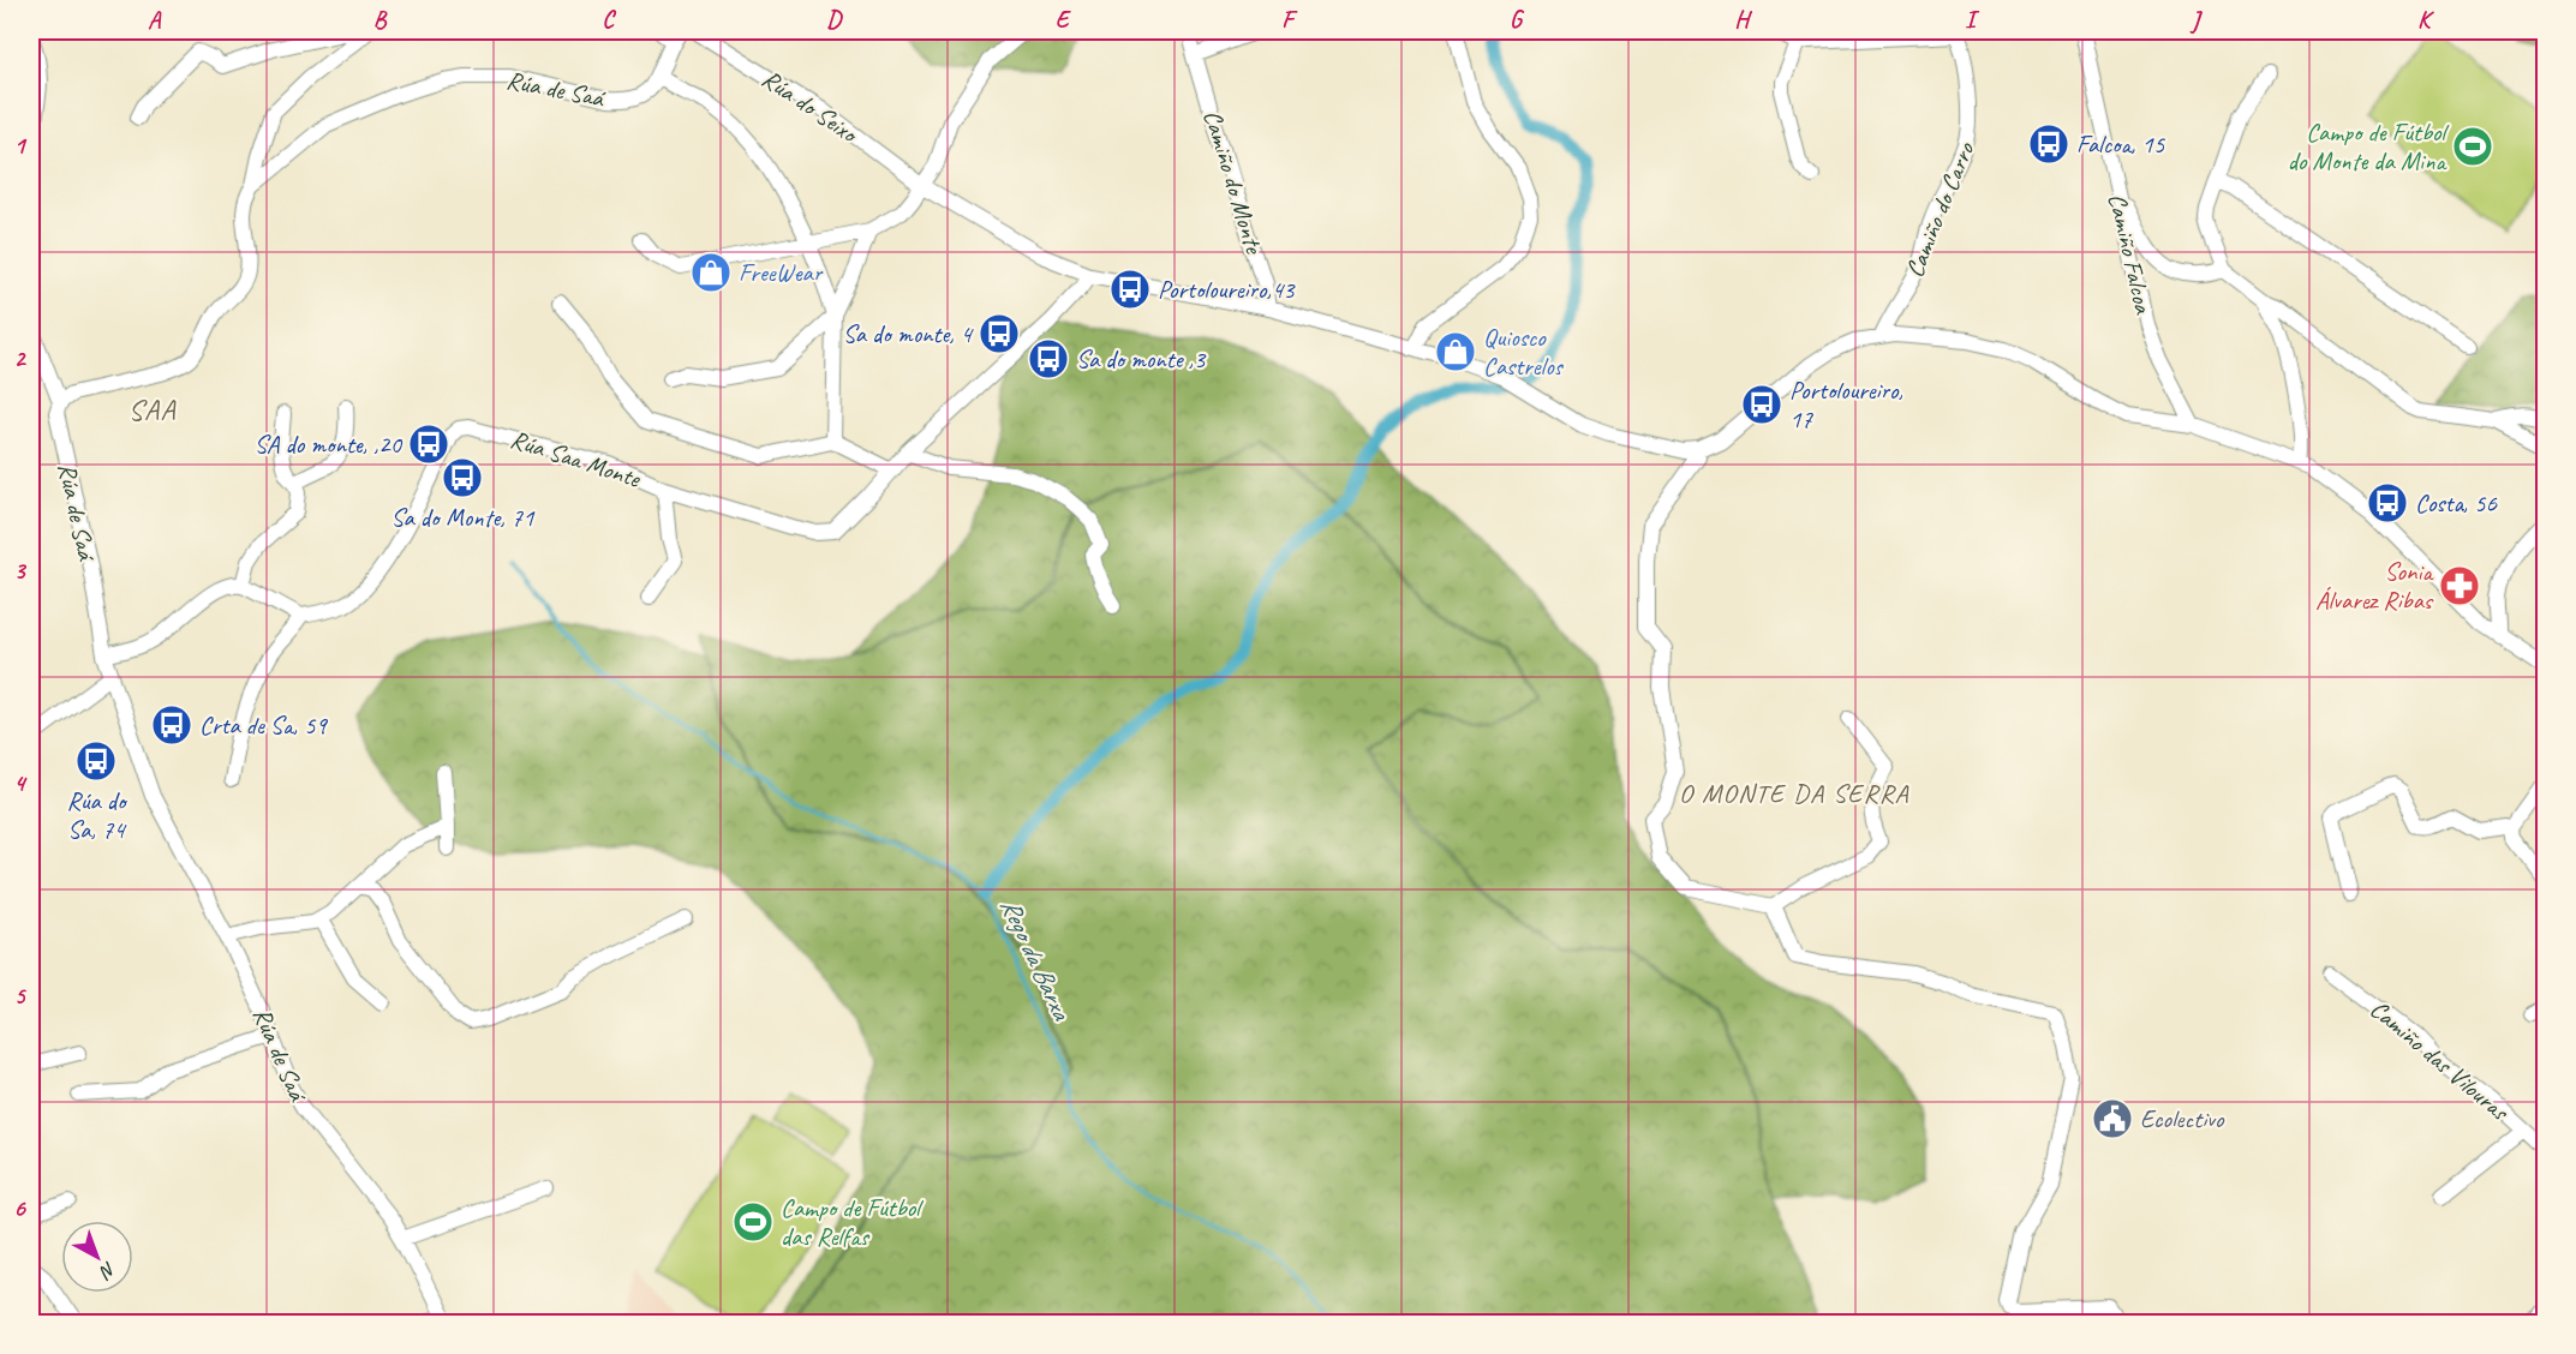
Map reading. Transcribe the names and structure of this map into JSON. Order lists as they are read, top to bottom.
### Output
{
  "streets": {
    "street": [
      "Rúa de Saá",
      "Rúa do Seixo",
      "Camiño do Monte",
      "Camiño do Carro",
      "Camiño Falcoa",
      "Rúa Saa Monte",
      "Camiño das Vilouras"
    ]
  },
  "crossings": [
    ["Rúa do Seixo", "Camiño do Monte"],
    ["Rúa do Seixo", "Rúa Saa Monte"]
  ],
  "districts": ["SAA", "O MONTE DA SERRA"],
  "water": ["Rego da Barxa"],
  "places": {
    "bus stop": [
      "Falcoa, 15",
      "Portoloureiro,43",
      "Sa do monte, 4",
      "Sa do monte ,3",
      "Portoloureiro, 17",
      "SA do monte, ,20",
      "Sa do Monte, 71",
      "Costa, 56",
      "Crta de Sa, 59",
      "Rúa do Sa, 74"
    ],
    "sports": ["Campo de Fútbol do Monte da Mina", "Campo de Fútbol das Relfas"],
    "shop": ["FreeWear", "Quiosco Castrelos"],
    "pharmacy": ["Sonia Álvarez Ribas"],
    "public building": ["Ecolectivo"]
  },
  "north": "bottom right",
  "grid": {
    "columns": [
      "A",
      "B",
      "C",
      "D",
      "E",
      "F",
      "G",
      "H",
      "I",
      "J",
      "K"
    ],
    "rows": [
      "1",
      "2",
      "3",
      "4",
      "5",
      "6"
    ]
  }
}
